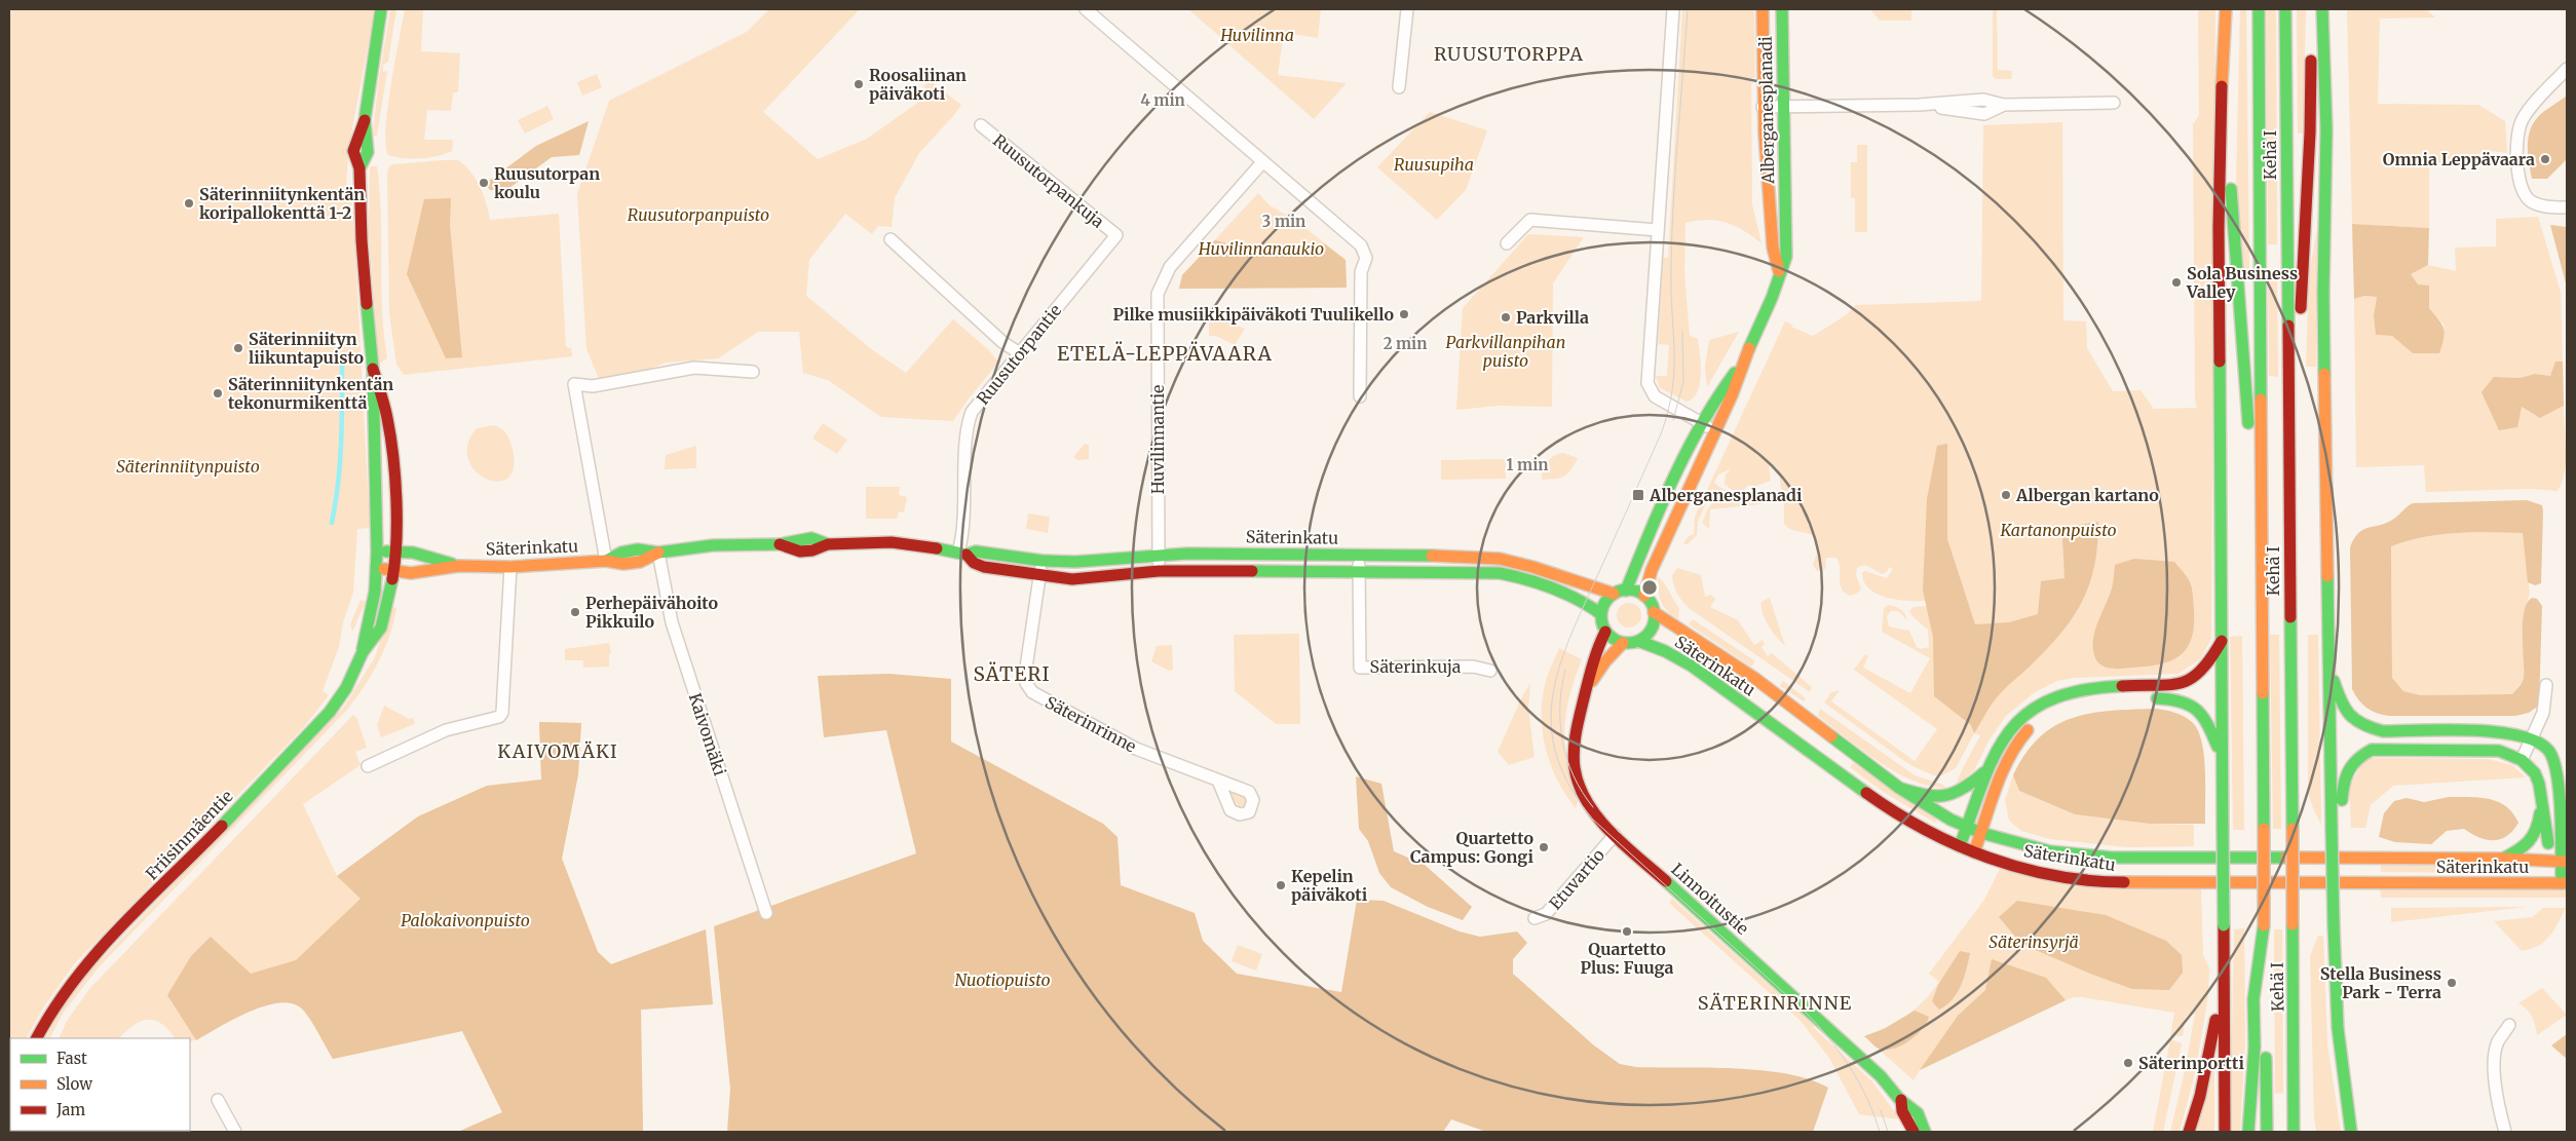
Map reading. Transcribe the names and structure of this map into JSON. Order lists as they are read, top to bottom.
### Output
{
  "streets": {
    "main road": [
      "Alberganesplanadi",
      "Kehä I",
      "Säterinkatu",
      "Friisinmäentie",
      "Linnoitustie"
    ],
    "street": [
      "Ruusutorpankuja",
      "Ruusutorpantie",
      "Huvilinnantie",
      "Säterinkuja",
      "Säterinrinne",
      "Kaivomäki",
      "Etuvartio"
    ]
  },
  "crossings": [
    ["Alberganesplanadi", "Säterinkatu"],
    ["Alberganesplanadi", "Linnoitustie"],
    ["Ruusutorpankuja", "Ruusutorpantie"],
    ["Ruusutorpantie", "Säterinkatu"],
    ["Huvilinnantie", "Säterinkatu"],
    ["Säterinkatu", "Säterinkuja"],
    ["Säterinkatu", "Säterinrinne"],
    ["Säterinkatu", "Kaivomäki"],
    ["Säterinkatu", "Friisinmäentie"],
    ["Säterinkatu", "Linnoitustie"],
    ["Etuvartio", "Linnoitustie"]
  ],
  "districts": [
    "RUUSUTORPPA",
    "ETELÄ-LEPPÄVAARA",
    "SÄTERI",
    "KAIVOMÄKI",
    "SÄTERINRINNE"
  ],
  "parks": [
    "Huvilinna",
    "Ruusupiha",
    "Ruusutorpanpuisto",
    "Huvilinnanaukio",
    "Parkvillanpihan puisto",
    "Säterinniitynpuisto",
    "Kartanonpuisto",
    "Palokaivonpuisto",
    "Säterinsyrjä",
    "Nuotiopuisto"
  ],
  "places": {
    "other": [
      "Roosaliinan päiväkoti",
      "Omnia Leppävaara",
      "Ruusutorpan koulu",
      "Säterinniitynkentän koripallokenttä 1-2",
      "Sola Business Valley",
      "Pilke musiikkipäiväkoti Tuulikello",
      "Parkvilla",
      "Säterinniityn liikuntapuisto",
      "Säterinniitynkentän tekonurmikenttä",
      "Albergan kartano",
      "Perhepäivähoito Pikkuilo",
      "Quartetto Campus: Gongi",
      "Kepelin päiväkoti",
      "Quartetto Plus: Fuuga",
      "Stella Business Park - Terra",
      "Säterinportti"
    ],
    "transit": ["Alberganesplanadi"]
  },
  "legend": ["Fast", "Slow", "Jam"],
  "rings": [
    "4 min",
    "3 min",
    "2 min",
    "1 min"
  ]
}
